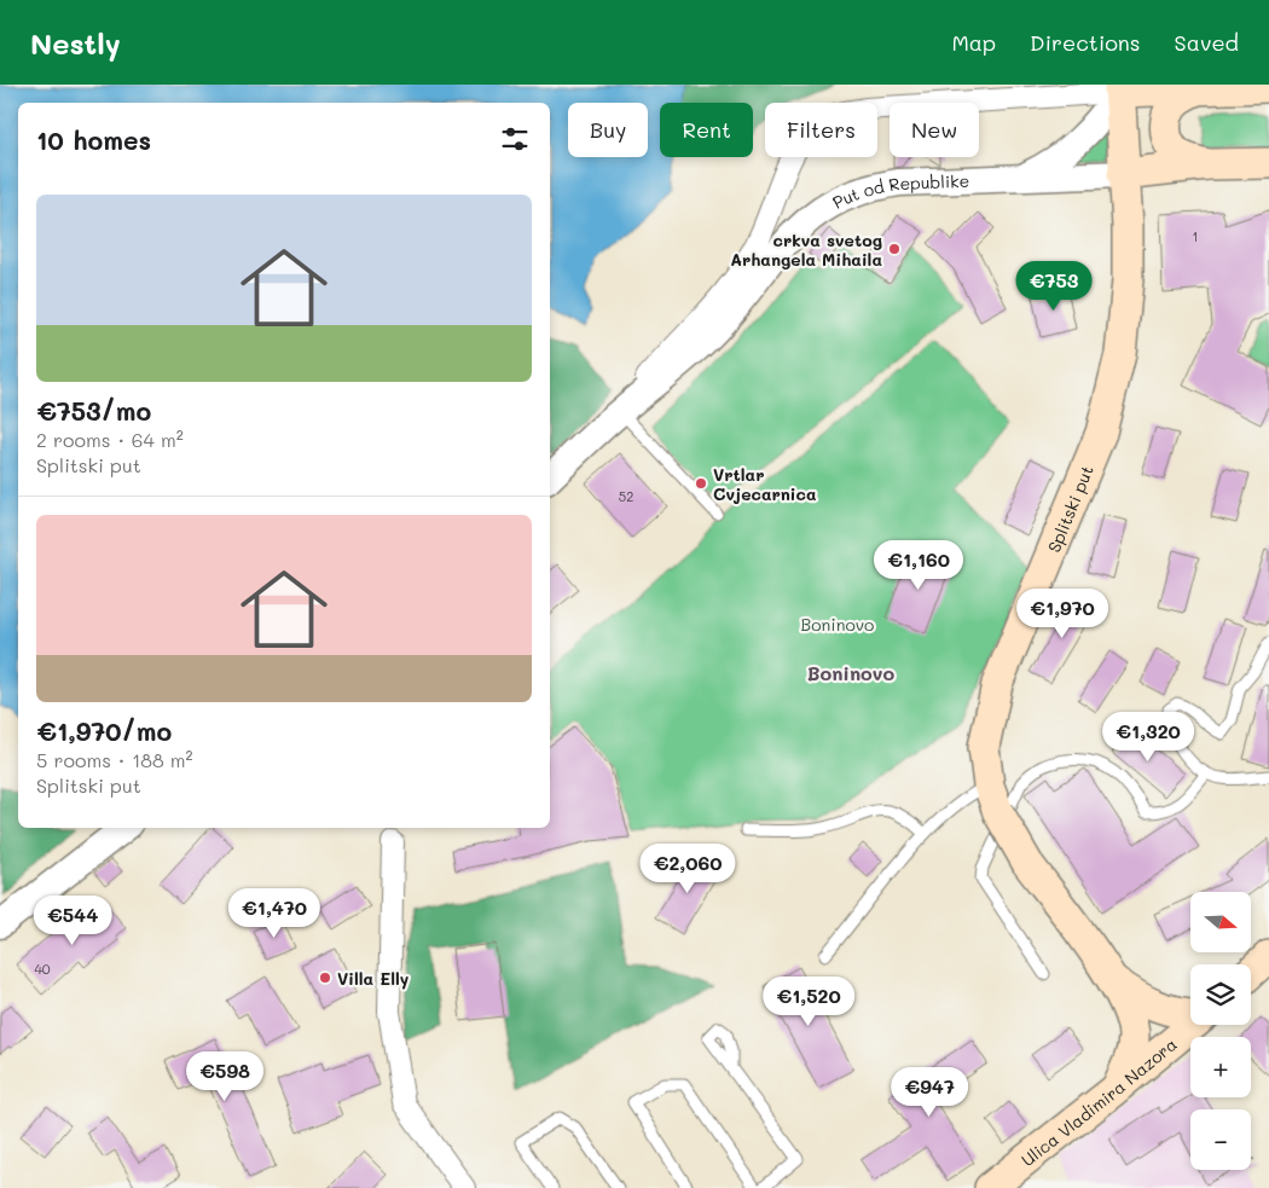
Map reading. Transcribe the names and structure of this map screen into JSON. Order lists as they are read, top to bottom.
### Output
{
  "streets": {
    "main road": ["Put od Republike", "Splitski put", "Ulica Vladimira Nazora"]
  },
  "crossings": [
    ["Put od Republike", "Splitski put"],
    ["Splitski put", "Ulica Vladimira Nazora"]
  ],
  "districts": ["Boninovo"],
  "parks": ["Boninovo"],
  "places": ["crkva svetog Arhangela Mihaila", "Vrtlar Cvjecarnica", "Villa Elly"],
  "house_numbers": ["1", "52", "40"],
  "north": "right",
  "page": {
    "header": "Nestly",
    "nav": ["Map", "Directions", "Saved"],
    "chip": [
      "Buy",
      "Rent",
      "Filters",
      "New"
    ],
    "heading": "10 homes",
    "list": [
      {
        "name": "€753/mo",
        "note": "2 rooms · 64 m² · Splitski put"
      },
      {
        "name": "€1,970/mo",
        "note": "5 rooms · 188 m² · Splitski put"
      }
    ],
    "price": [
      "€753",
      "€1,160",
      "€1,970",
      "€1,320",
      "€2,060",
      "€1,470",
      "€544",
      "€1,520",
      "€598",
      "€947"
    ],
    "map_buttons": ["+", "−"]
  }
}
